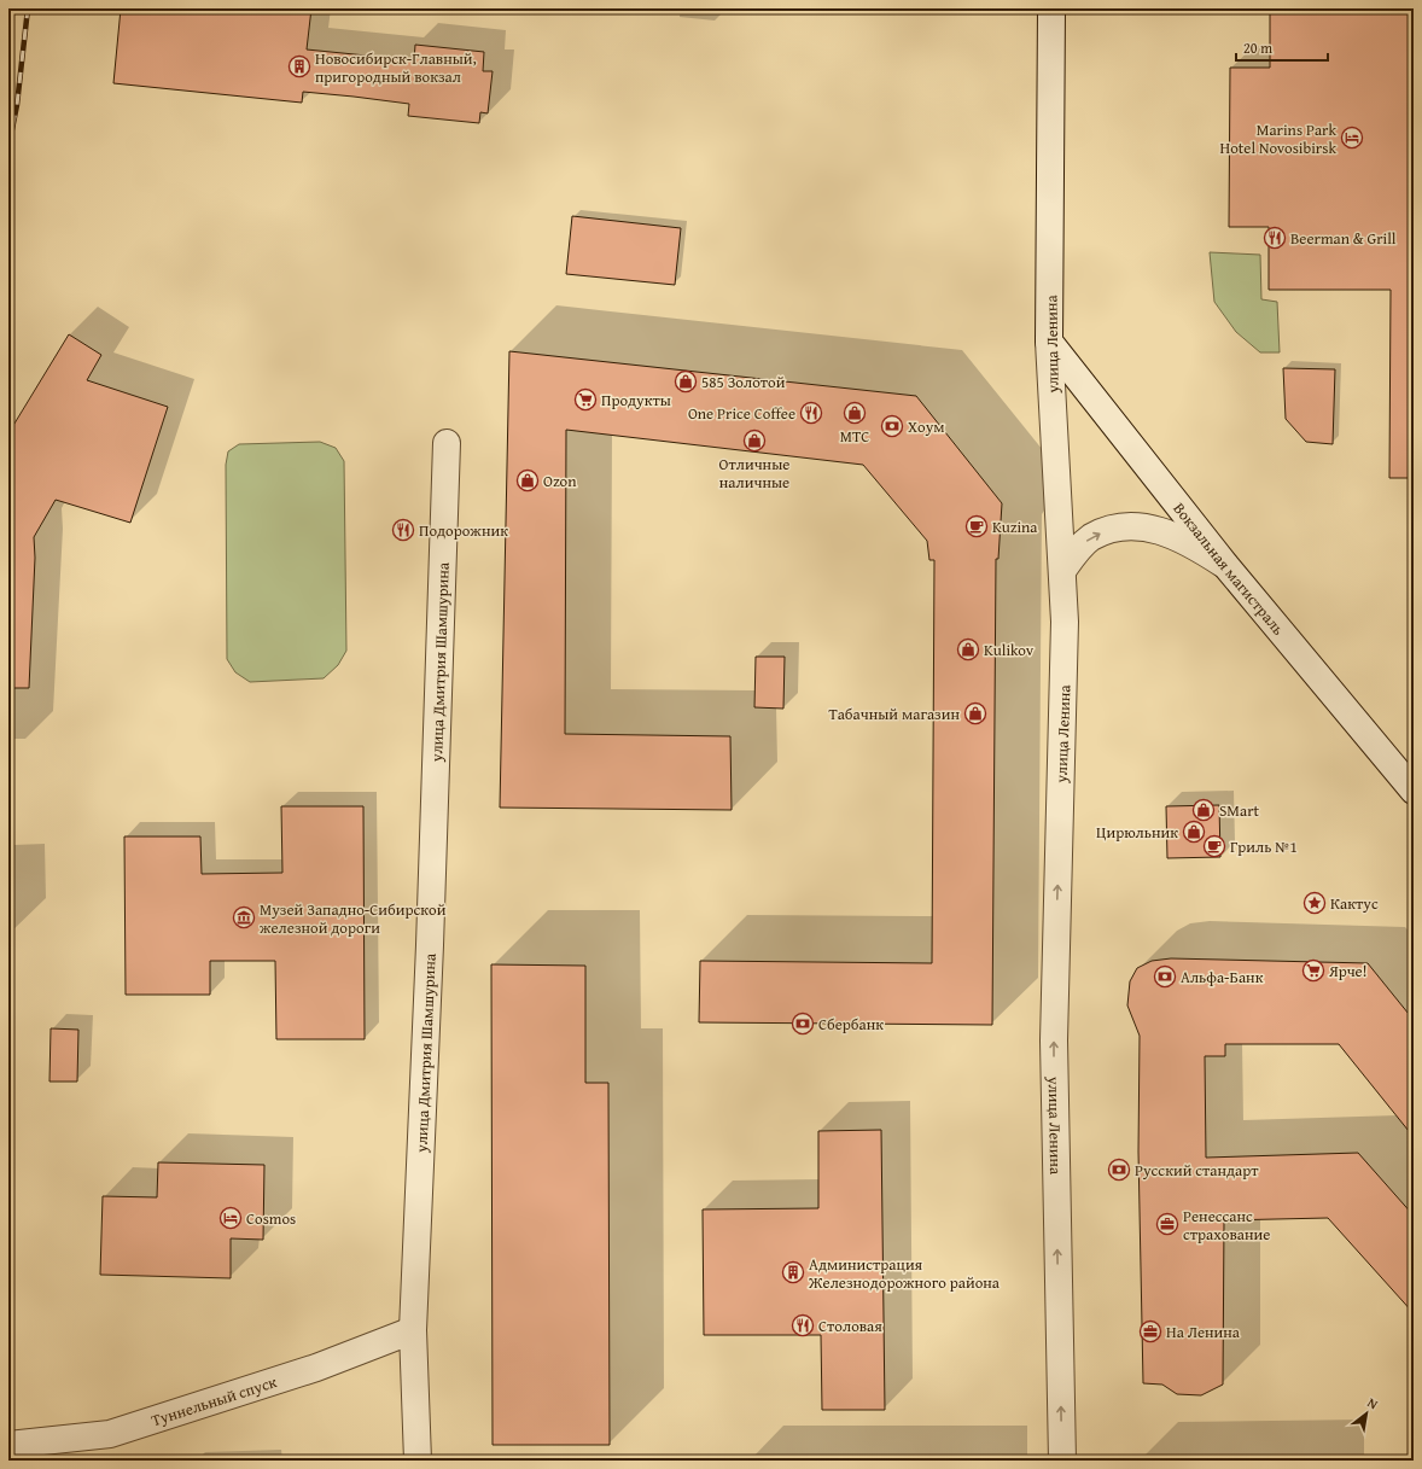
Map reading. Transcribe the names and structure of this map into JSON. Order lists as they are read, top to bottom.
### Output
{
  "streets": {
    "street": [
      "улица Ленина",
      "Вокзальная магистраль",
      "улица Дмитрия Шамшурина",
      "Туннельный спуск"
    ]
  },
  "crossings": [
    ["улица Ленина", "Вокзальная магистраль"],
    ["улица Дмитрия Шамшурина", "Туннельный спуск"]
  ],
  "one_way": ["улица Ленина"],
  "places": {
    "building": ["Новосибирск-Главный, пригородный вокзал", "Администрация Железнодорожного района"],
    "hotel": ["Marins Park Hotel Novosibirsk", "Cosmos"],
    "restaurant": [
      "Beerman & Grill",
      "One Price Coffee",
      "Подорожник",
      "Столовая"
    ],
    "shop": [
      "585 Золотой",
      "МТС",
      "Отличные наличные",
      "Ozon",
      "Kulikov",
      "Табачный магазин",
      "SMart",
      "Цирюльник"
    ],
    "supermarket": ["Продукты", "Ярче!"],
    "bank": [
      "Хоум",
      "Альфа-Банк",
      "Сбербанк",
      "Русский стандарт"
    ],
    "cafe": ["Kuzina", "Гриль №1"],
    "place": ["Кактус"],
    "museum": ["Музей Западно-Сибирской железной дороги"],
    "office": ["Ренессанс страхование", "На Ленина"]
  },
  "scale_bar": "20 m",
  "north": "top right"
}
